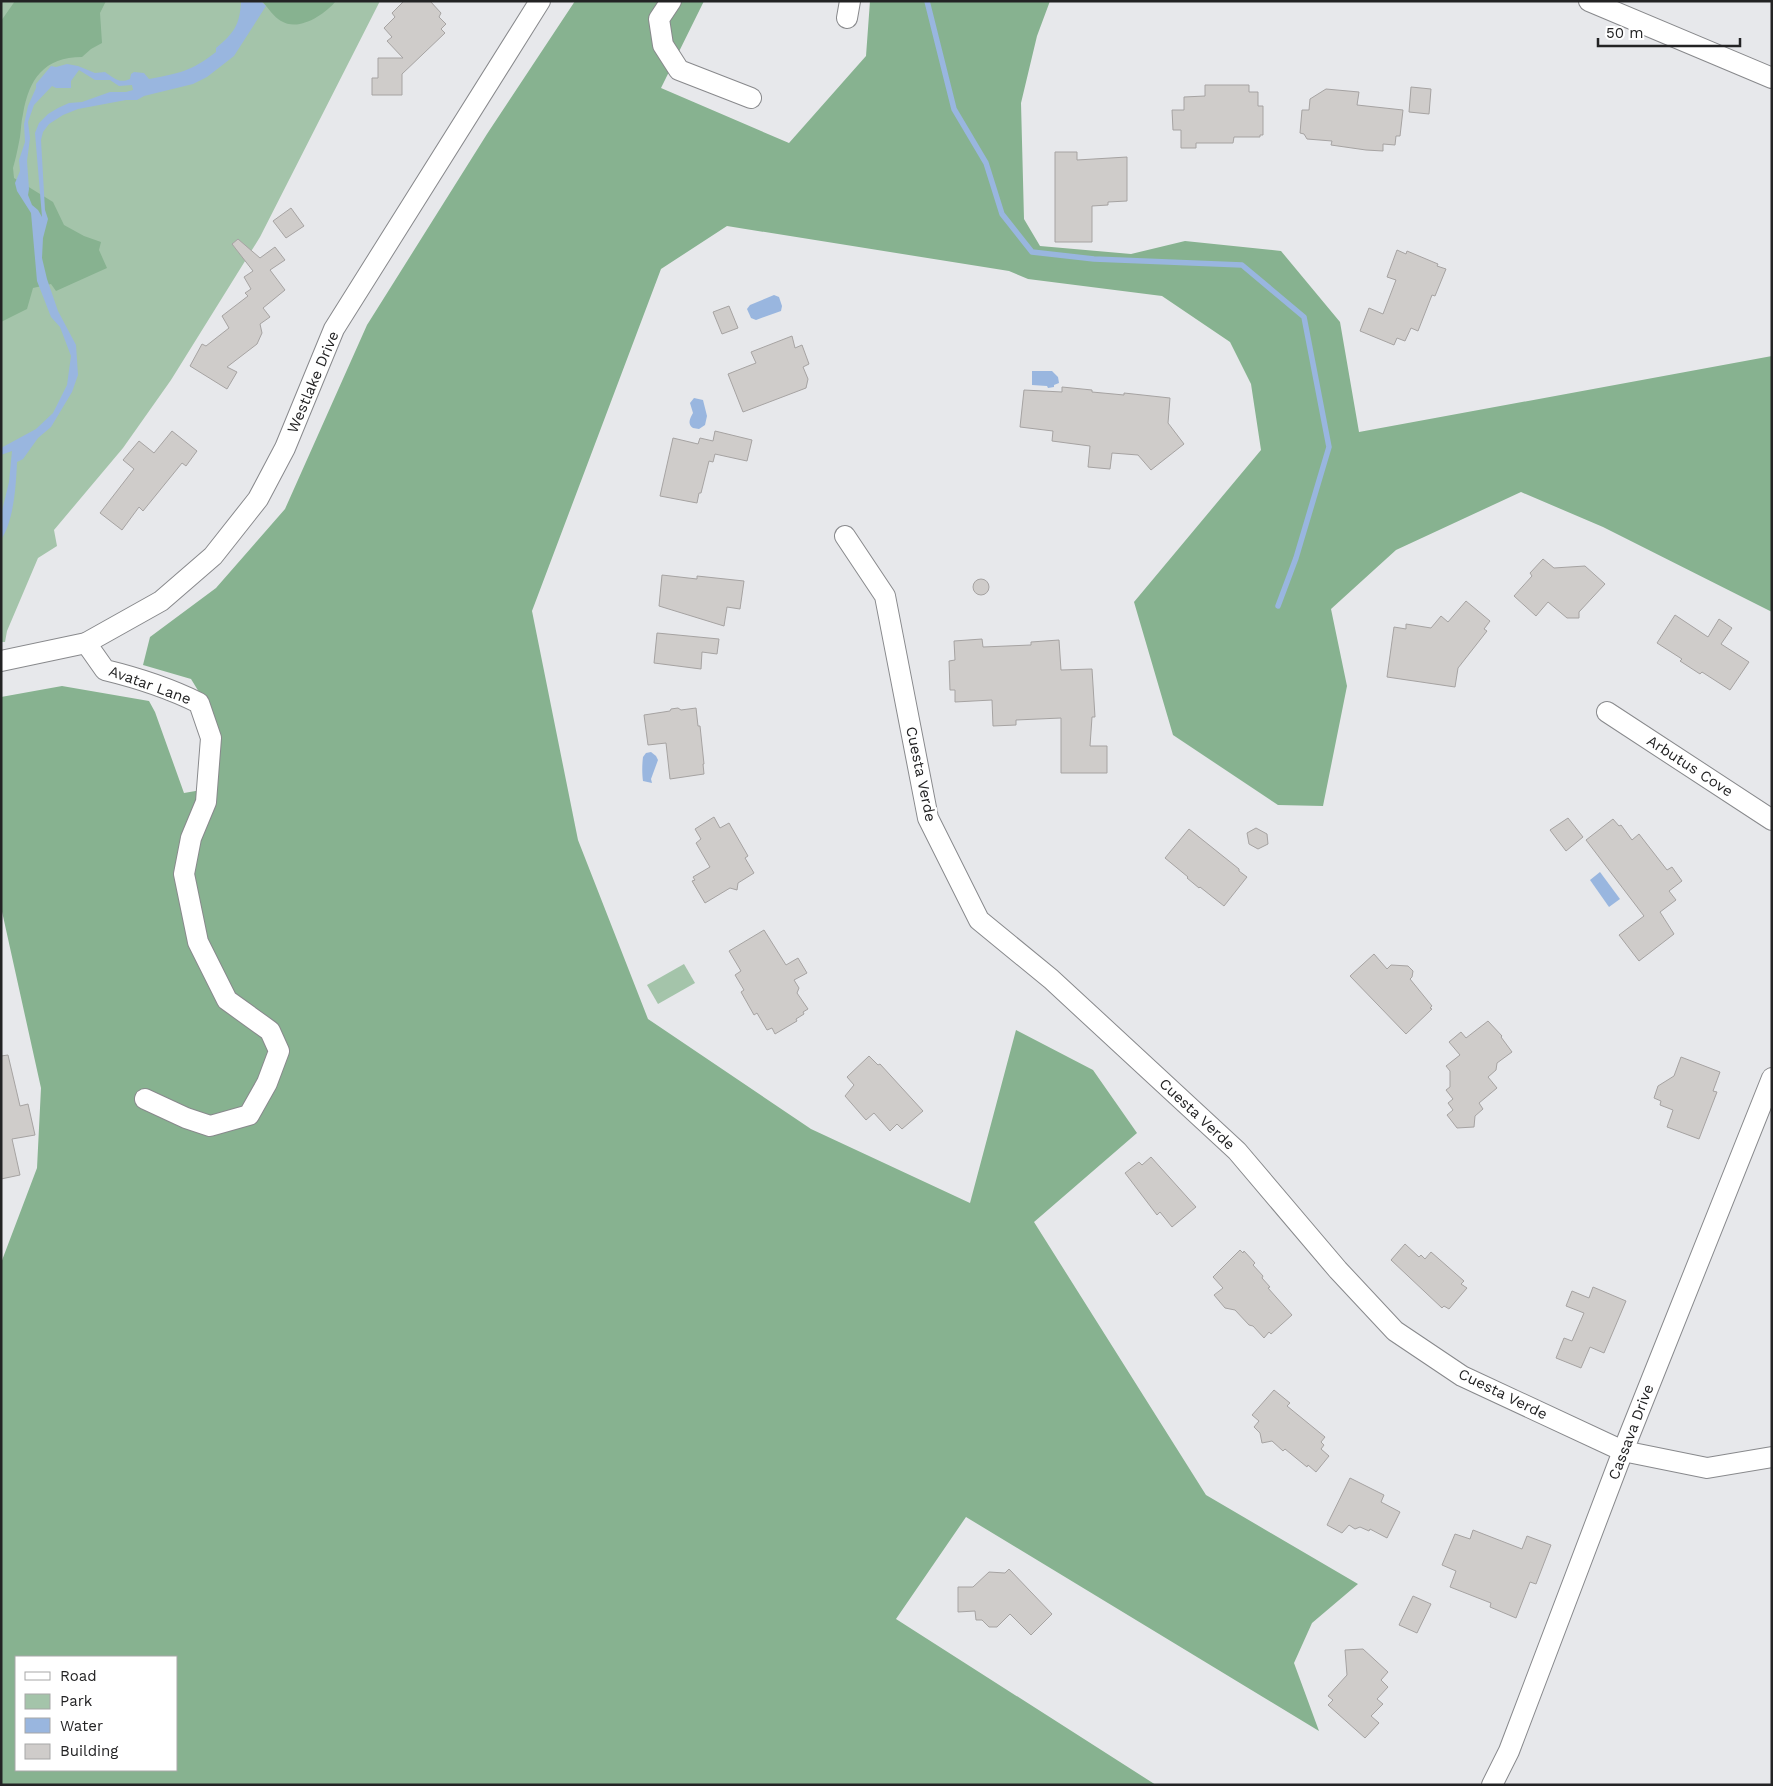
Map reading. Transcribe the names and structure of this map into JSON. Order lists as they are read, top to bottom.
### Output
{
  "streets": {
    "street": [
      "Westlake Drive",
      "Avatar Lane",
      "Arbutus Cove",
      "Cuesta Verde",
      "Cassava Drive"
    ]
  },
  "crossings": [
    ["Westlake Drive", "Avatar Lane"],
    ["Cuesta Verde", "Cassava Drive"]
  ],
  "legend": [
    "Road",
    "Park",
    "Water",
    "Building"
  ],
  "scale_bar": "50 m"
}
